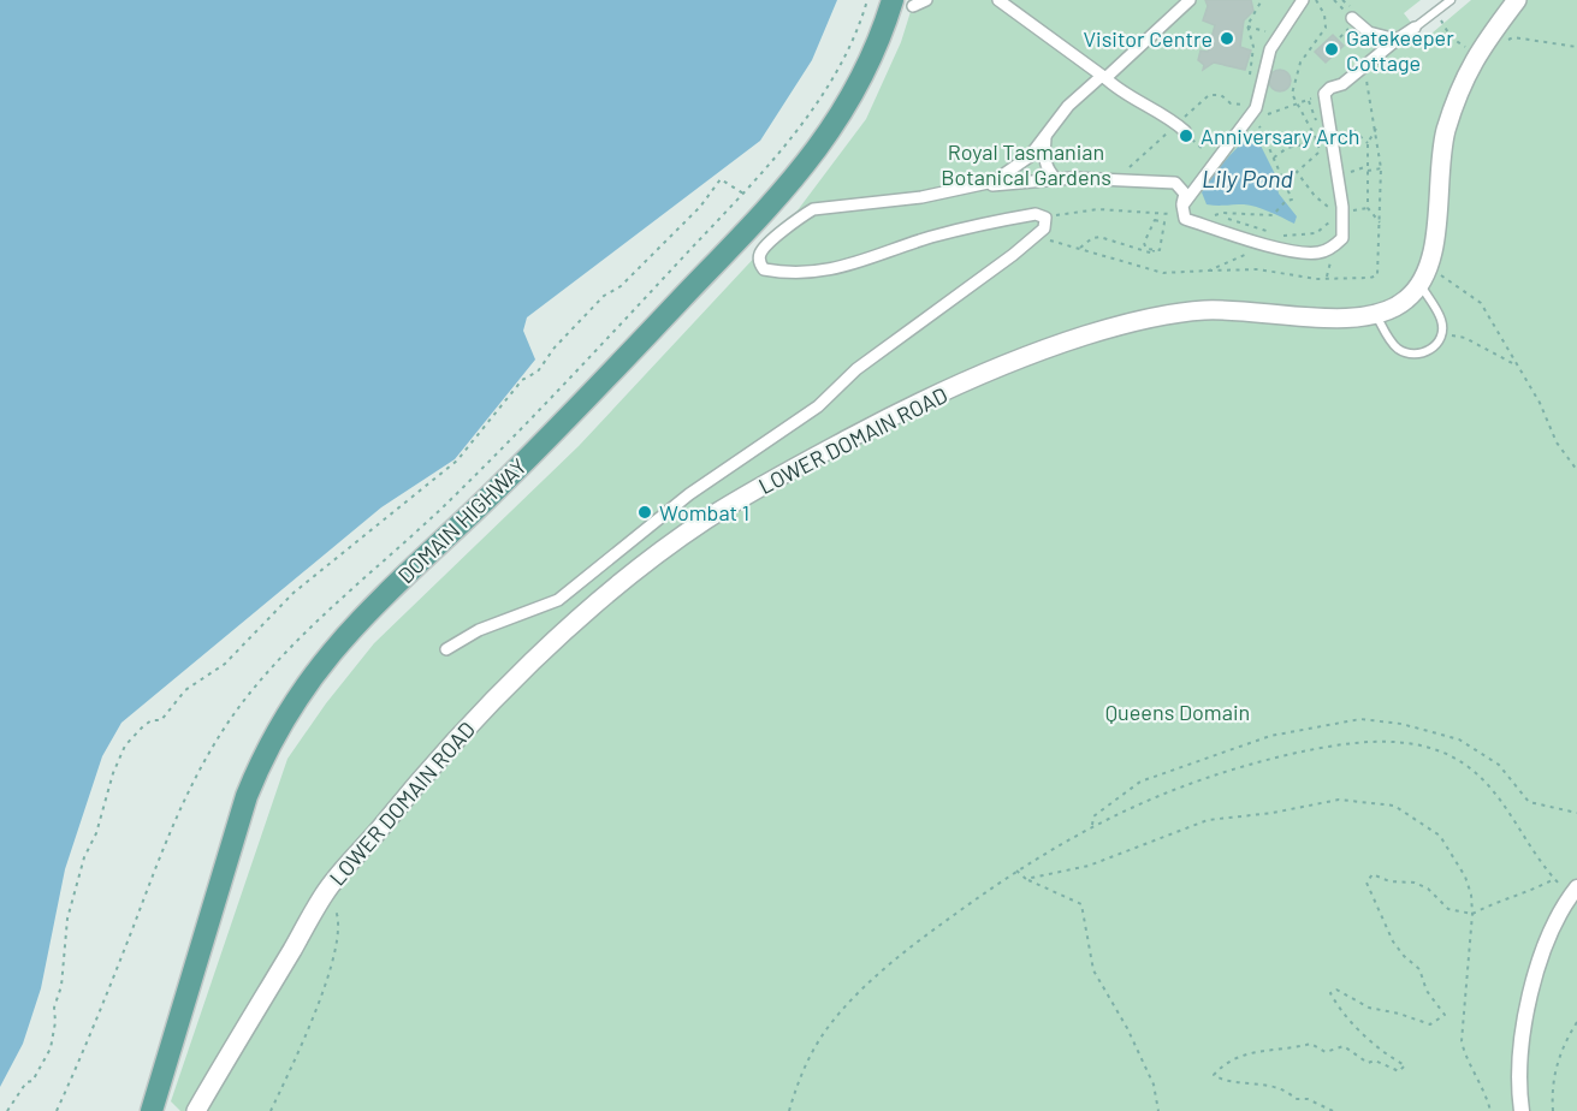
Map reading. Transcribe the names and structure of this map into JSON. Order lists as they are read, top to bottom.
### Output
{
  "streets": {
    "main road": ["DOMAIN HIGHWAY"],
    "street": ["LOWER DOMAIN ROAD"]
  },
  "water": ["Lily Pond"],
  "parks": ["Royal Tasmanian Botanical Gardens", "Queens Domain"],
  "places": [
    "Visitor Centre",
    "Gatekeeper Cottage",
    "Anniversary Arch",
    "Wombat 1"
  ]
}
